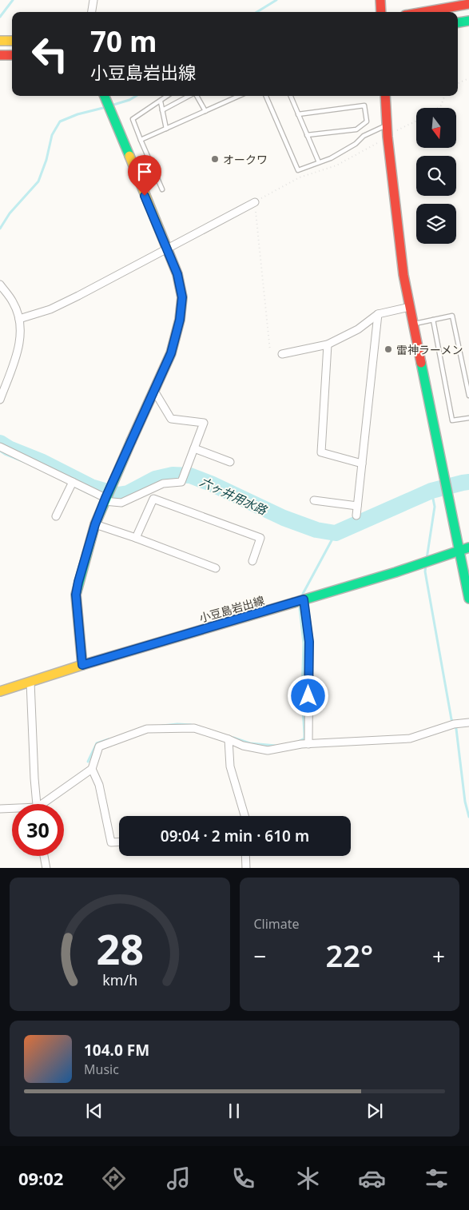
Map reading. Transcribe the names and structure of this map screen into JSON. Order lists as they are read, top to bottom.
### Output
{
  "streets": {
    "main road": ["小豆島岩出線"]
  },
  "water": ["六ヶ井用水路"],
  "places": ["オークワ", "雷神ラーメン"],
  "north": "bottom",
  "page": {
    "turn": ["70 m", "小豆島岩出線"],
    "limit": "30",
    "trip": "09:04 · 2 min · 610 m",
    "tile": "Climate",
    "heat": ["−", "22°", "+"],
    "song": ["104.0 FM", "Music"],
    "tabs": "09:02",
    "gauge": ["28", "km/h"]
  }
}
